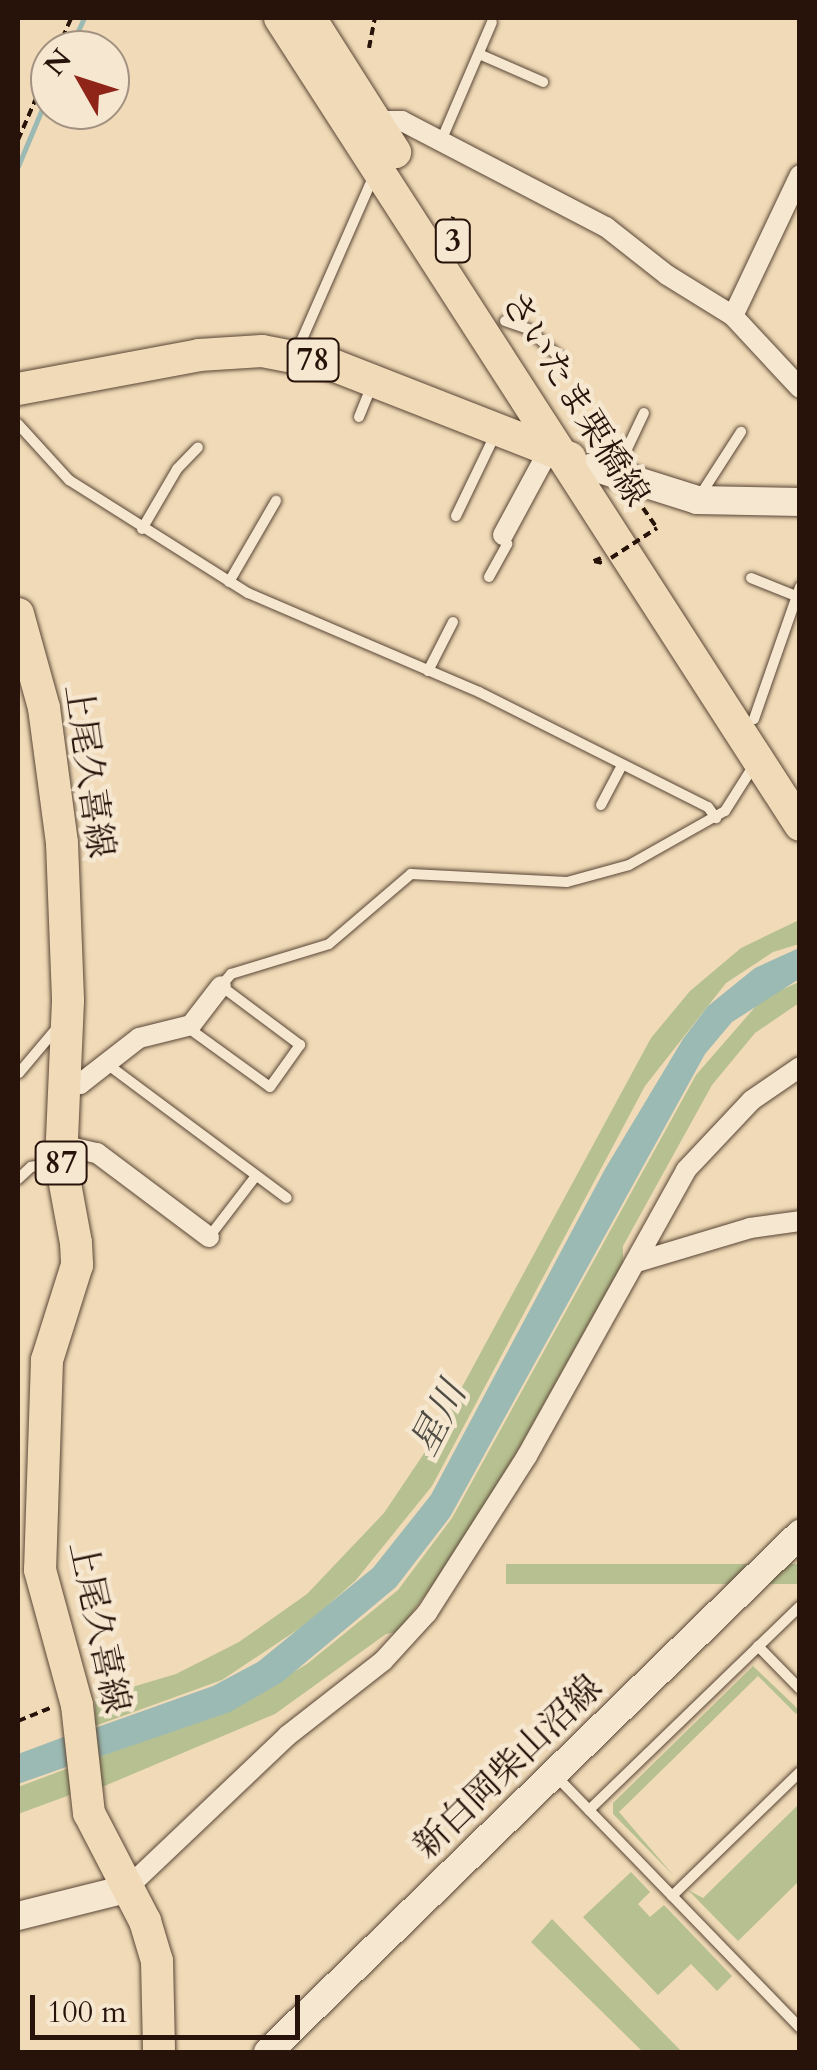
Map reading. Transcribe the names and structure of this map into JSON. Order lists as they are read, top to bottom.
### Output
{
  "streets": {
    "main road": [
      "3",
      "78",
      "さいたま栗橋線",
      "上尾久喜線",
      "87"
    ],
    "street": ["新白岡柴山沼線"]
  },
  "crossings": [
    ["78", "さいたま栗橋線"]
  ],
  "water": ["星川"],
  "scale_bar": "100 m",
  "north": "top left"
}
